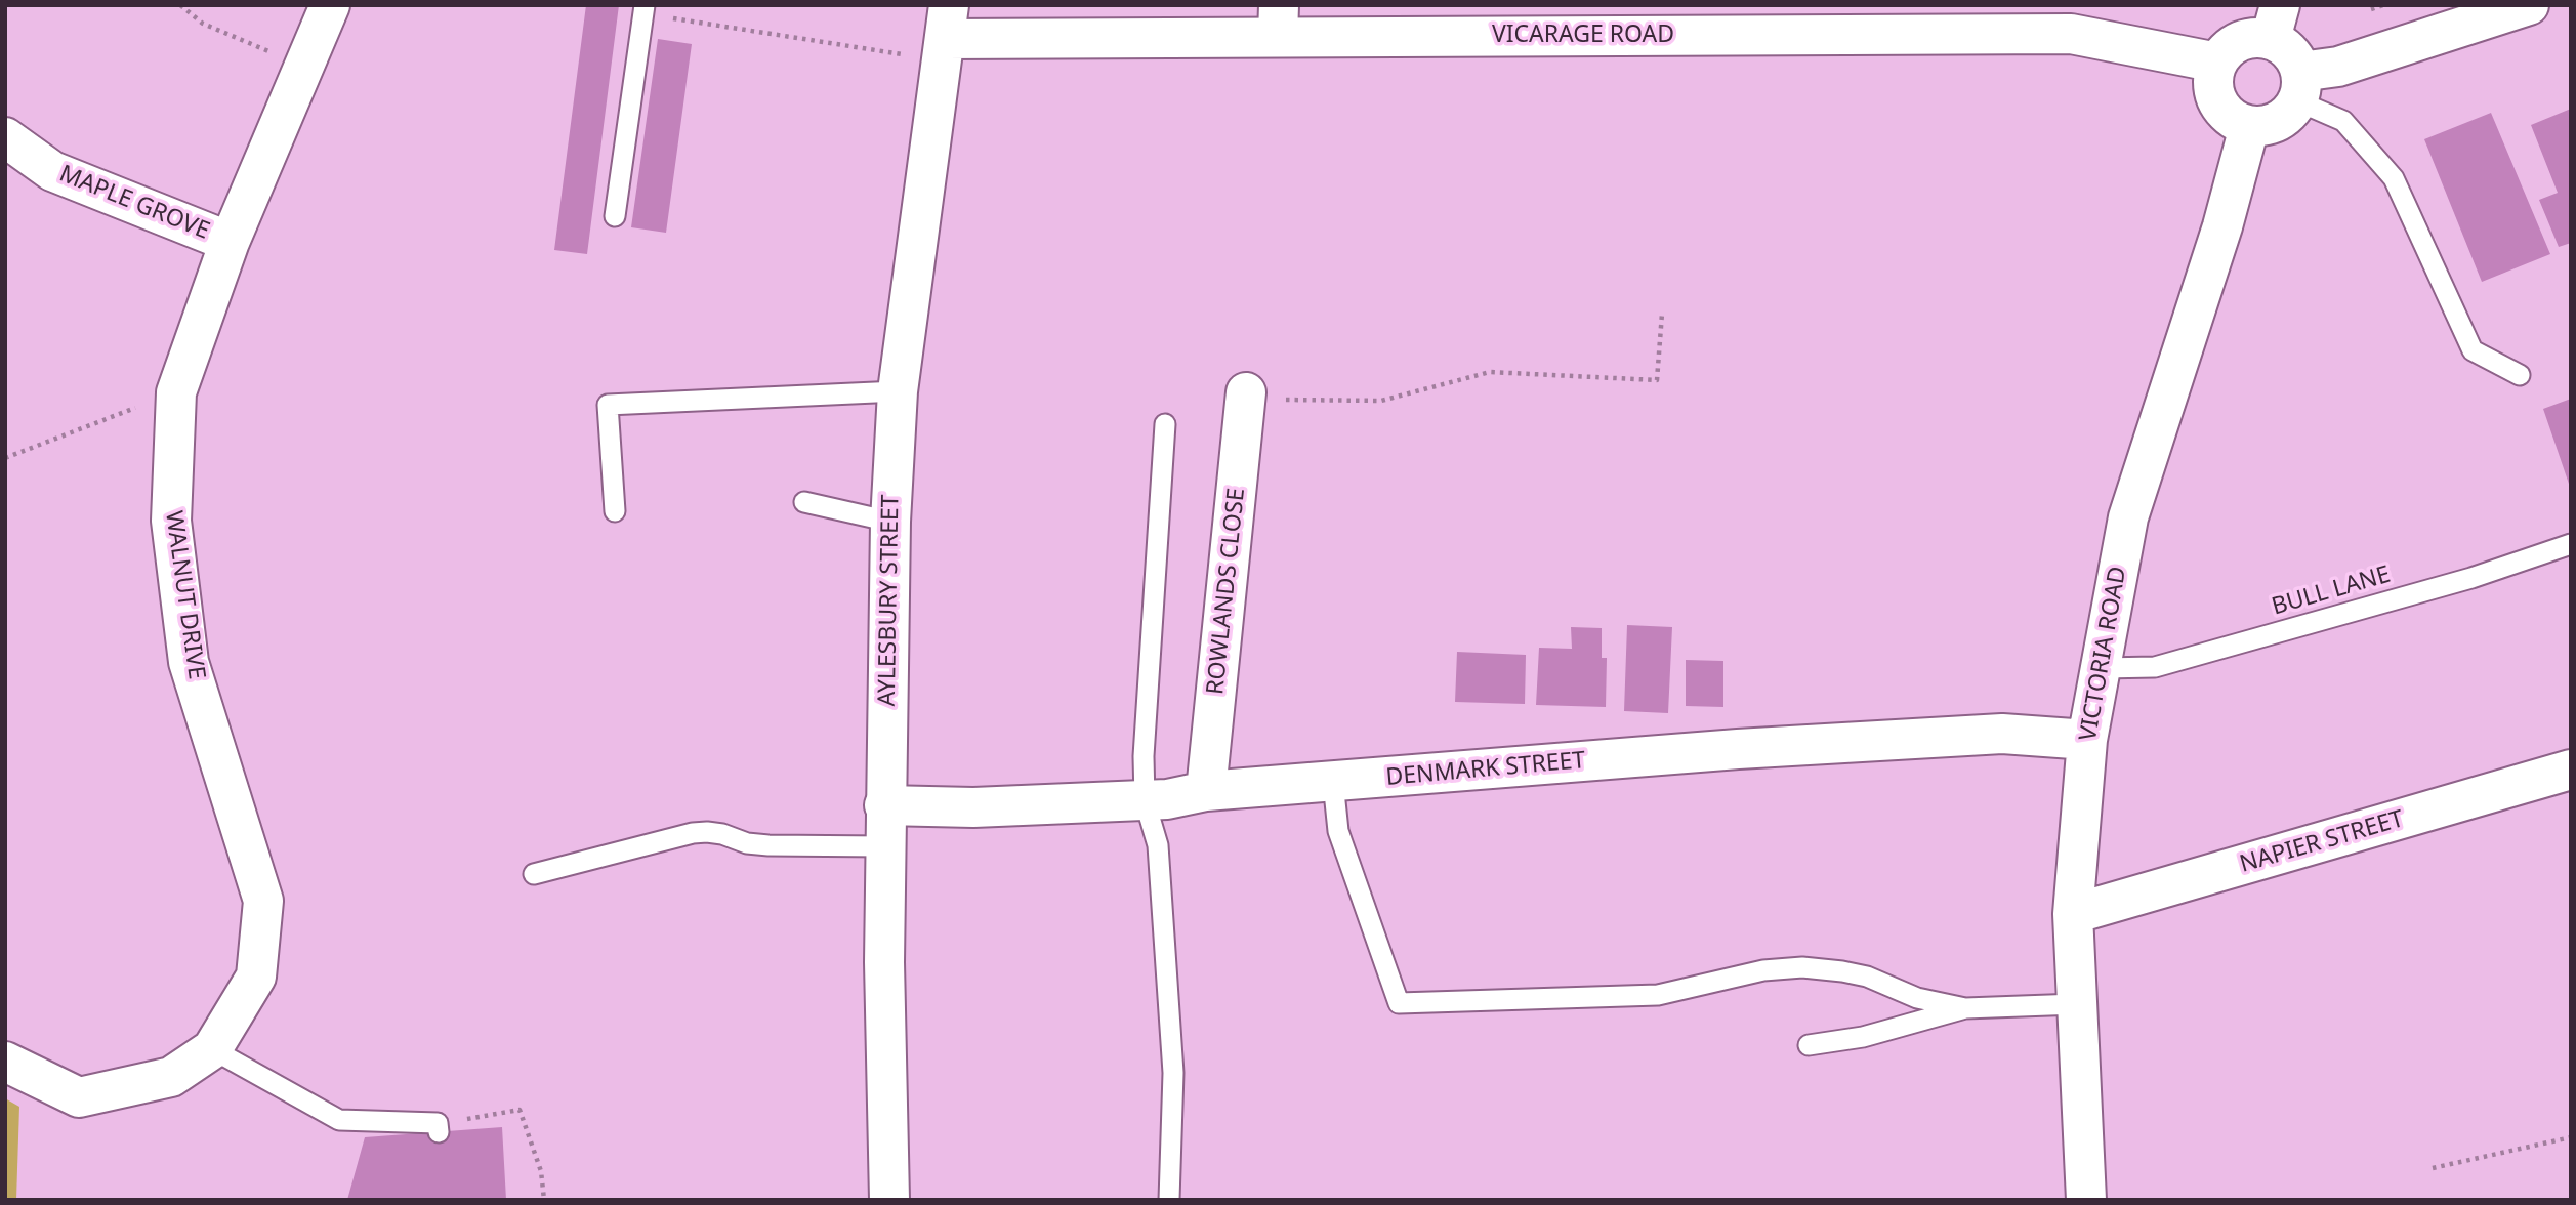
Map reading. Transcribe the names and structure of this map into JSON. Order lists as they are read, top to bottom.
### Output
{
  "streets": {
    "street": [
      "VICARAGE ROAD",
      "MAPLE GROVE",
      "ROWLANDS CLOSE",
      "WALNUT DRIVE",
      "AYLESBURY STREET",
      "VICTORIA ROAD",
      "DENMARK STREET",
      "NAPIER STREET"
    ],
    "lane": ["BULL LANE"]
  },
  "crossings": [
    ["VICARAGE ROAD", "AYLESBURY STREET"],
    ["VICARAGE ROAD", "VICTORIA ROAD"],
    ["MAPLE GROVE", "WALNUT DRIVE"],
    ["ROWLANDS CLOSE", "DENMARK STREET"],
    ["BULL LANE", "VICTORIA ROAD"],
    ["AYLESBURY STREET", "DENMARK STREET"],
    ["VICTORIA ROAD", "DENMARK STREET"],
    ["VICTORIA ROAD", "NAPIER STREET"]
  ]
}
